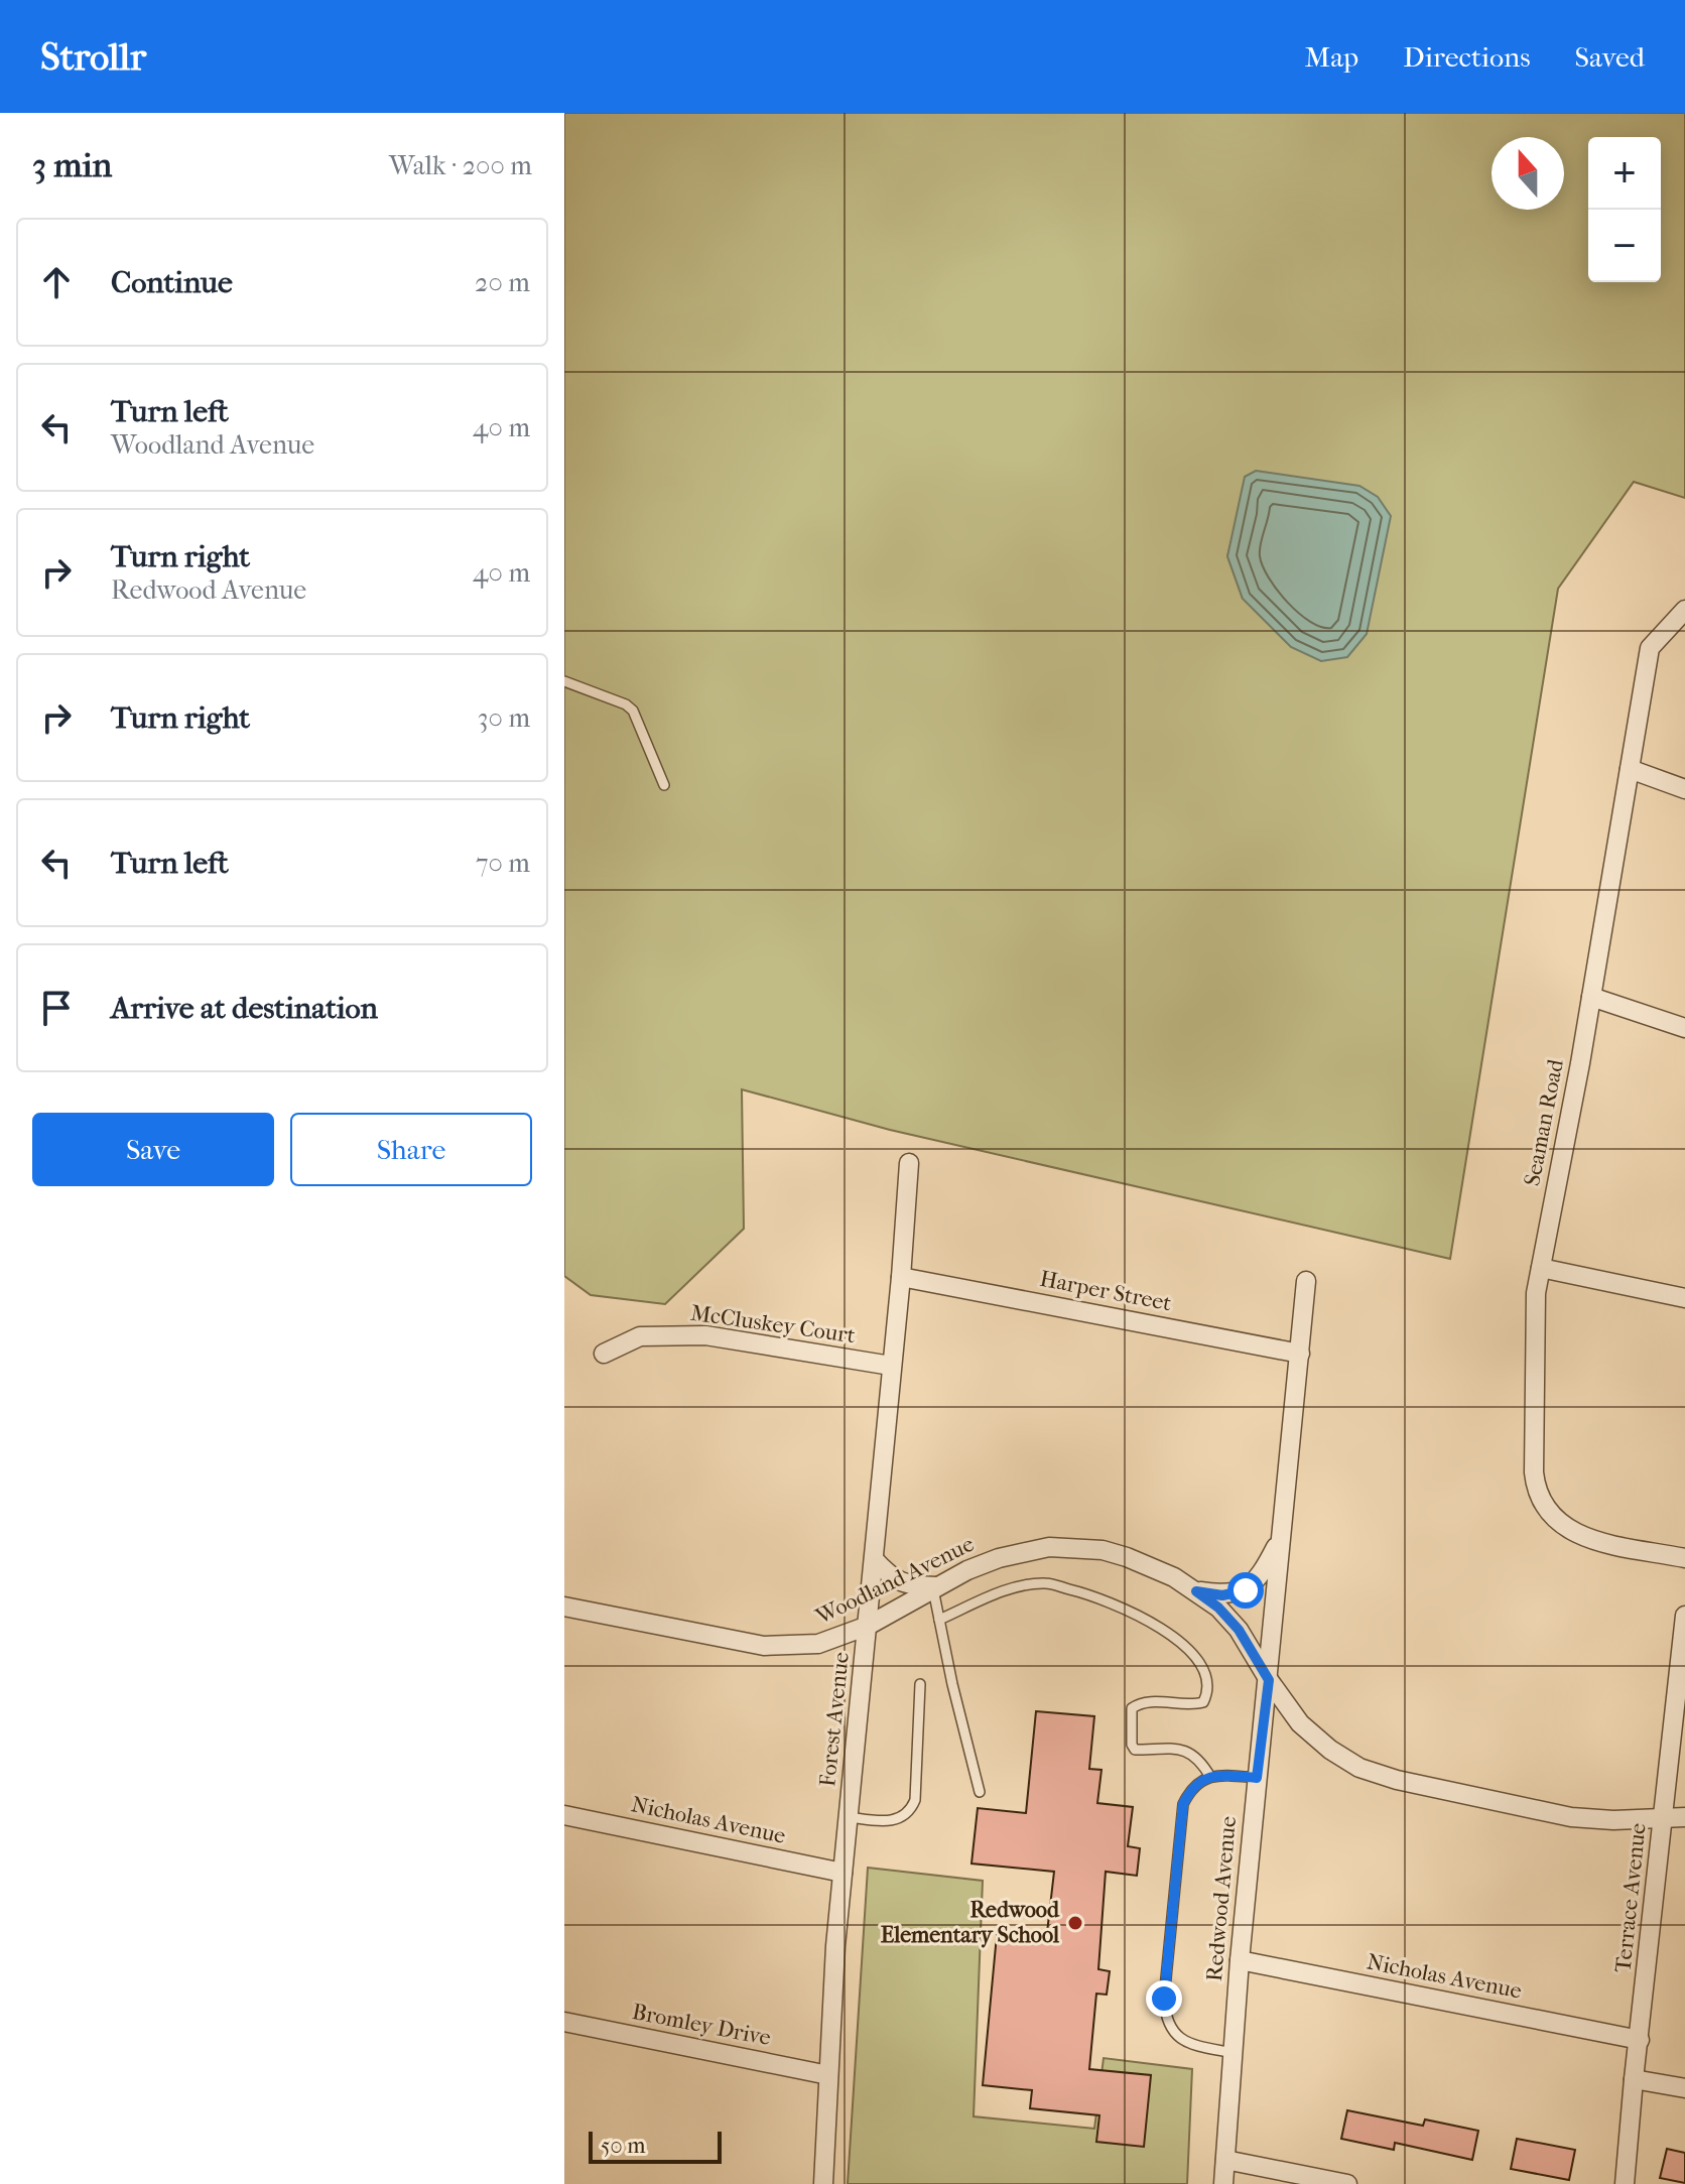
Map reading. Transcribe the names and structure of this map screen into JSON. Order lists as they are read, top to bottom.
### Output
{
  "streets": {
    "street": [
      "Seaman Road",
      "Harper Street",
      "McCluskey Court",
      "Woodland Avenue",
      "Forest Avenue",
      "Nicholas Avenue",
      "Terrace Avenue",
      "Redwood Avenue",
      "Bromley Drive"
    ]
  },
  "crossings": [
    ["Harper Street", "Forest Avenue"],
    ["Harper Street", "Redwood Avenue"],
    ["McCluskey Court", "Forest Avenue"],
    ["Woodland Avenue", "Forest Avenue"],
    ["Woodland Avenue", "Terrace Avenue"],
    ["Woodland Avenue", "Redwood Avenue"],
    ["Forest Avenue", "Nicholas Avenue"],
    ["Forest Avenue", "Bromley Drive"],
    ["Nicholas Avenue", "Terrace Avenue"],
    ["Nicholas Avenue", "Redwood Avenue"]
  ],
  "places": ["Redwood Elementary School"],
  "scale_bar": "50 m",
  "north": "top",
  "page": {
    "header": "Strollr",
    "nav": ["Map", "Directions", "Saved"],
    "heading": ["3 min", "Walk · 200 m"],
    "map_buttons": ["+", "−"],
    "list": [
      ["Continue", "20 m"],
      ["Turn left", "Woodland Avenue", "40 m"],
      ["Turn right", "Redwood Avenue", "40 m"],
      ["Turn right", "30 m"],
      ["Turn left", "70 m"],
      "Arrive at destination"
    ],
    "buttons": ["Save", "Share"],
    "scale": "50 m"
  }
}
